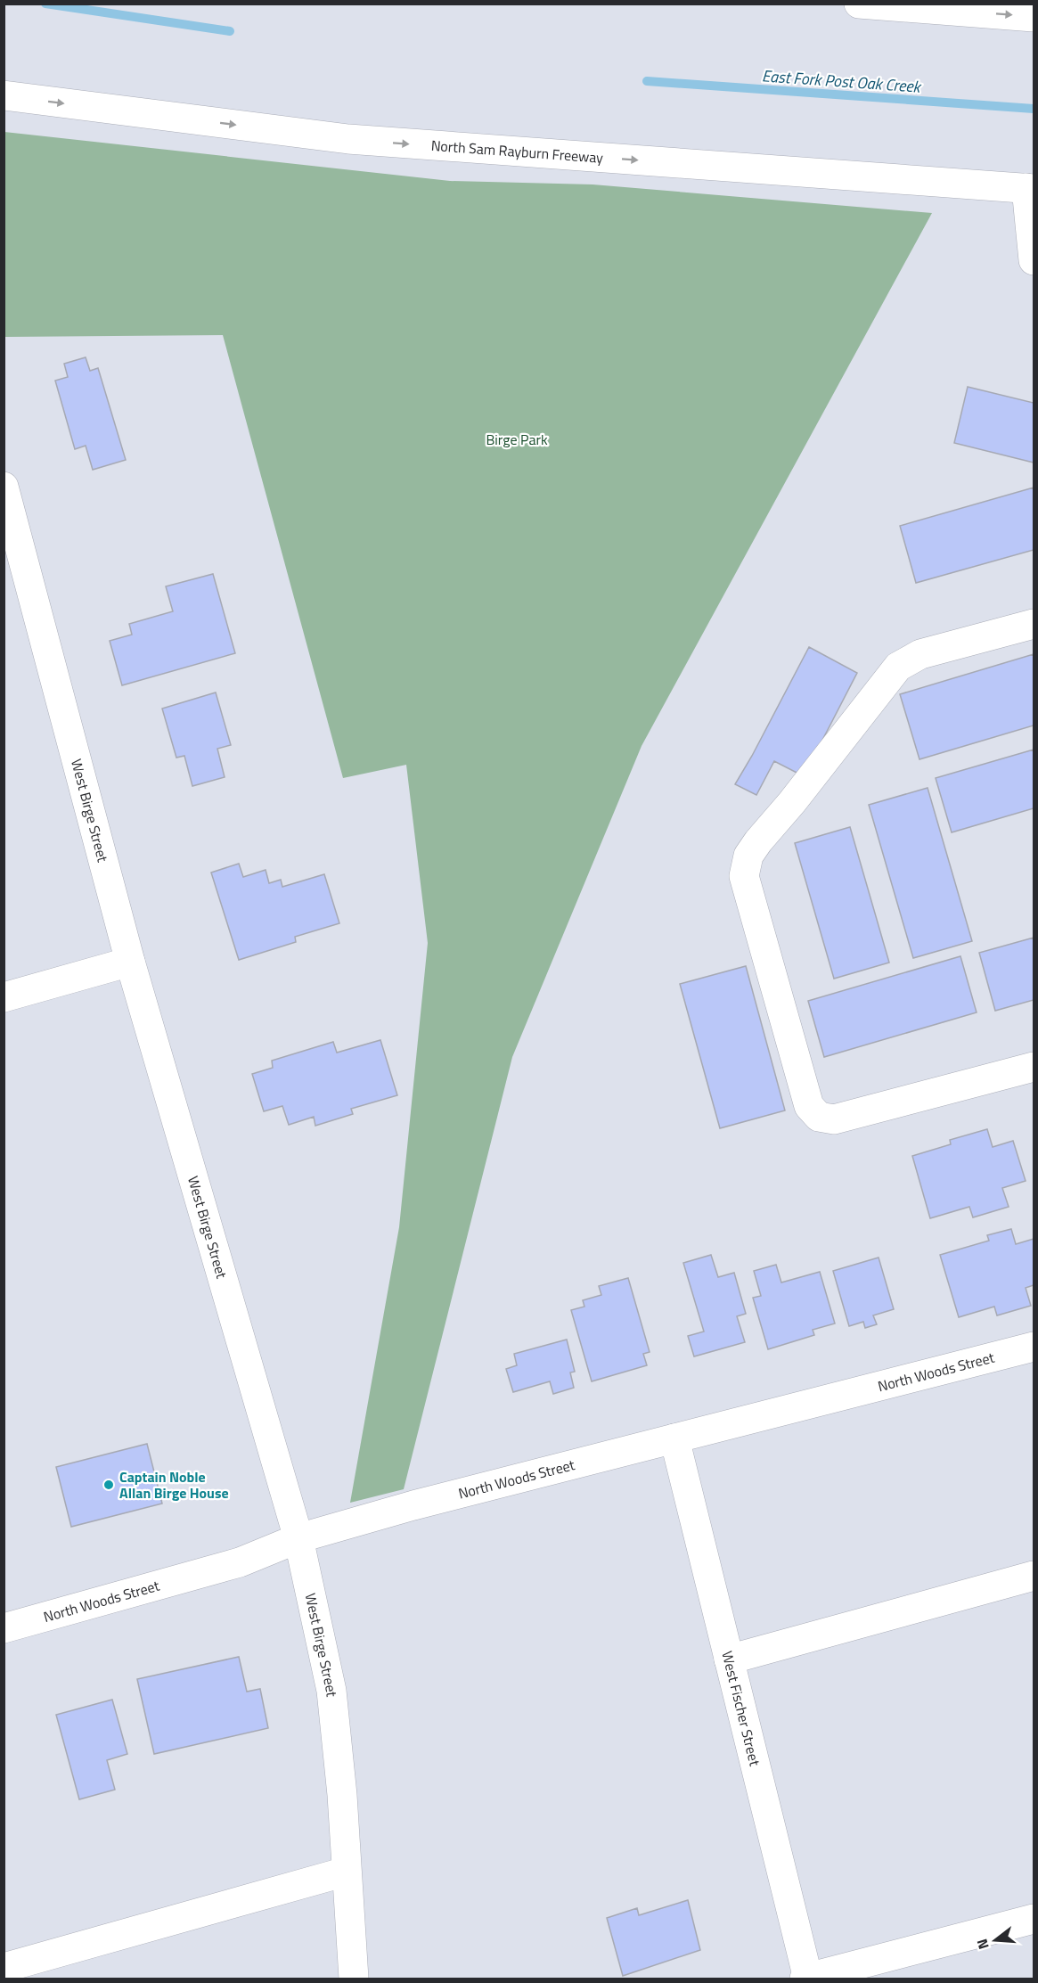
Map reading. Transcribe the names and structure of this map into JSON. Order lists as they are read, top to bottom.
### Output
{
  "streets": {
    "main road": [
      "North Sam Rayburn Freeway",
      "West Birge Street",
      "North Woods Street",
      "West Fischer Street"
    ]
  },
  "crossings": [
    ["West Birge Street", "North Woods Street"],
    ["North Woods Street", "West Fischer Street"]
  ],
  "one_way": ["North Sam Rayburn Freeway"],
  "water": ["East Fork Post Oak Creek"],
  "parks": ["Birge Park"],
  "places": ["Captain Noble Allan Birge House"],
  "north": "left"
}
